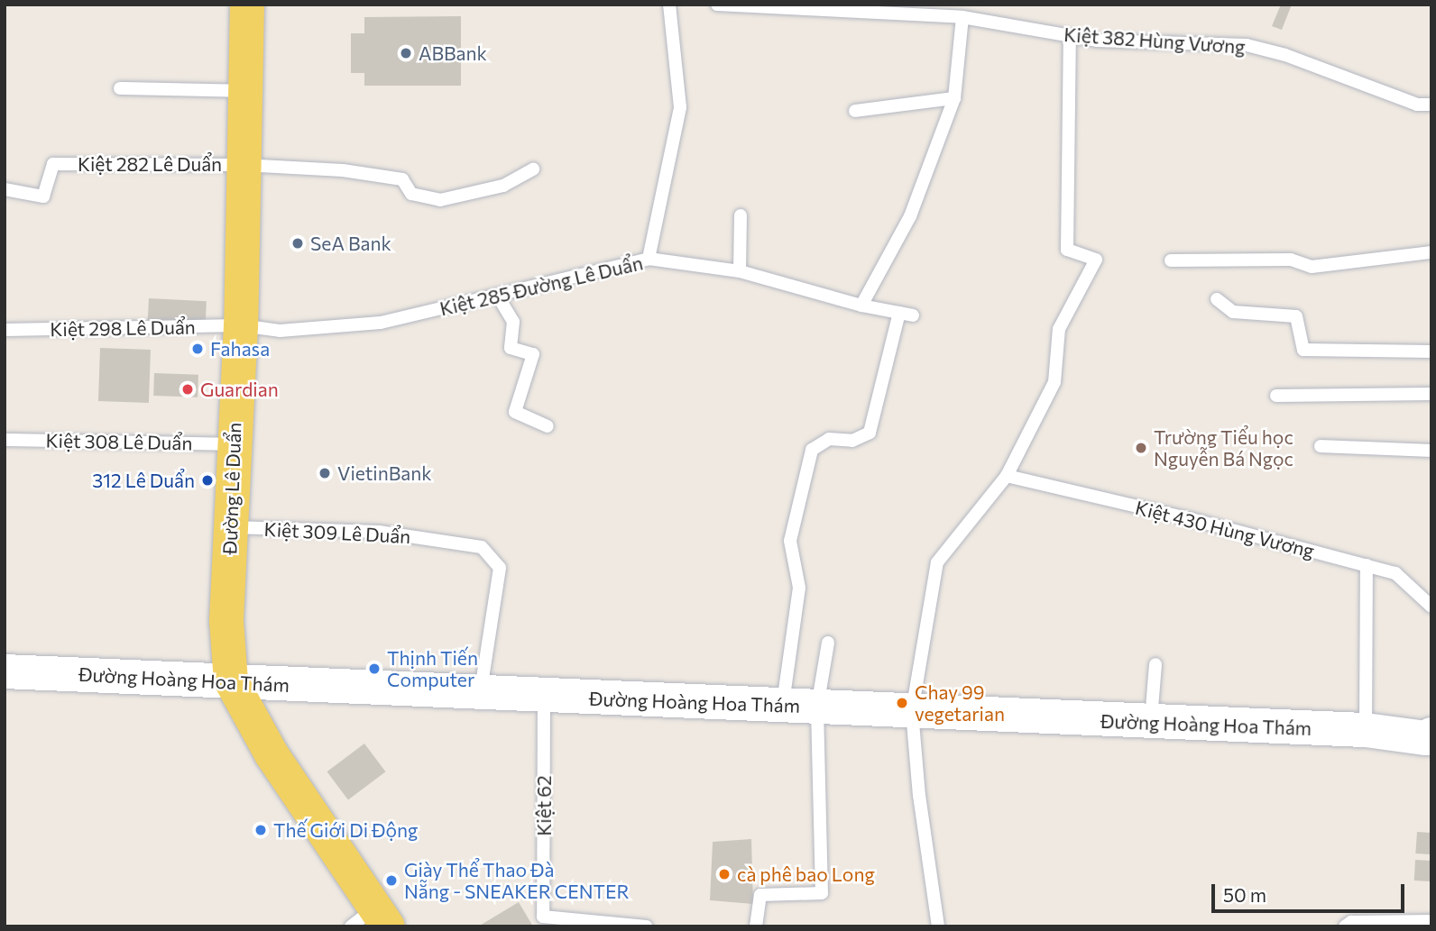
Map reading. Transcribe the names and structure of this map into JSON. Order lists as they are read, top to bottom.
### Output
{
  "streets": {
    "main road": ["Đường Lê Duẩn", "Đường Hoàng Hoa Thám"],
    "lane": [
      "Kiệt 382 Hùng Vương",
      "Kiệt 282 Lê Duẩn",
      "Kiệt 285 Đường Lê Duẩn",
      "Kiệt 298 Lê Duẩn",
      "Kiệt 308 Lê Duẩn",
      "Kiệt 430 Hùng Vương",
      "Kiệt 309 Lê Duẩn",
      "Kiệt 62"
    ]
  },
  "crossings": [
    ["Kiệt 282 Lê Duẩn", "Đường Lê Duẩn"],
    ["Kiệt 285 Đường Lê Duẩn", "Kiệt 298 Lê Duẩn"],
    ["Kiệt 285 Đường Lê Duẩn", "Đường Lê Duẩn"],
    ["Kiệt 298 Lê Duẩn", "Đường Lê Duẩn"],
    ["Kiệt 308 Lê Duẩn", "Đường Lê Duẩn"],
    ["Đường Lê Duẩn", "Kiệt 309 Lê Duẩn"],
    ["Đường Lê Duẩn", "Đường Hoàng Hoa Thám"],
    ["Kiệt 309 Lê Duẩn", "Đường Hoàng Hoa Thám"],
    ["Đường Hoàng Hoa Thám", "Kiệt 62"]
  ],
  "places": [
    "ABBank",
    "SeA Bank",
    "Fahasa",
    "Guardian",
    "Trường Tiểu học Nguyễn Bá Ngọc",
    "VietinBank",
    "312 Lê Duẩn",
    "Thịnh Tiến Computer",
    "Chay 99 vegetarian",
    "Thế Giới Di Động",
    "cà phê bao Long",
    "Giày Thể Thao Đà Nẵng - SNEAKER CENTER"
  ],
  "scale_bar": "50 m"
}
